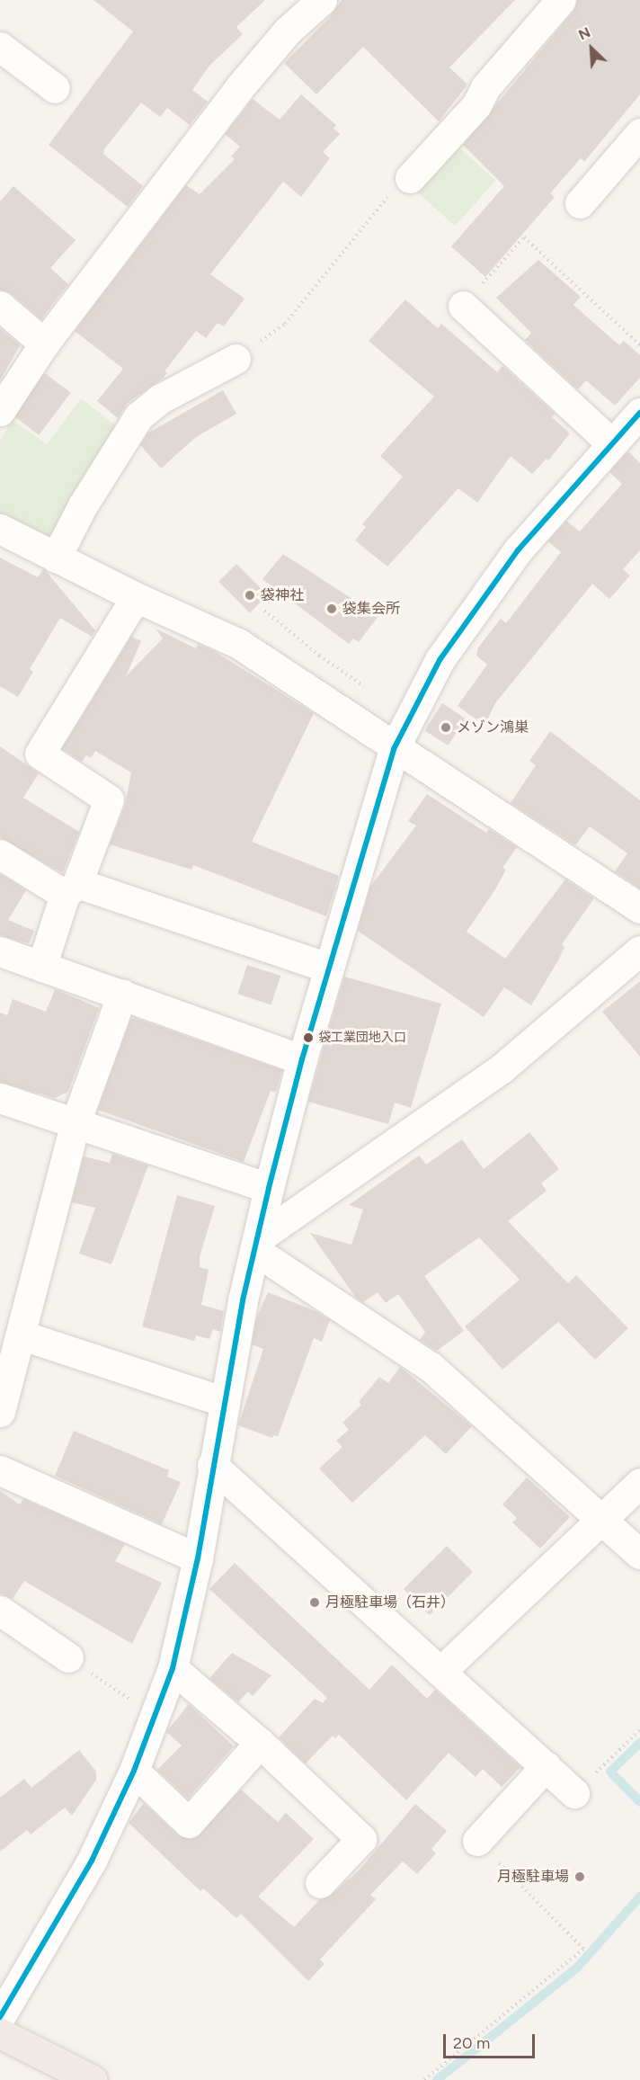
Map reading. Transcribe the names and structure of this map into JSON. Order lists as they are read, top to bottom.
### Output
{
  "places": [
    "袋神社",
    "袋集会所",
    "メゾン鴻巣",
    "袋工業団地入口",
    "月極駐車場（石井）",
    "月極駐車場"
  ],
  "scale_bar": "20 m",
  "north": "top left"
}
